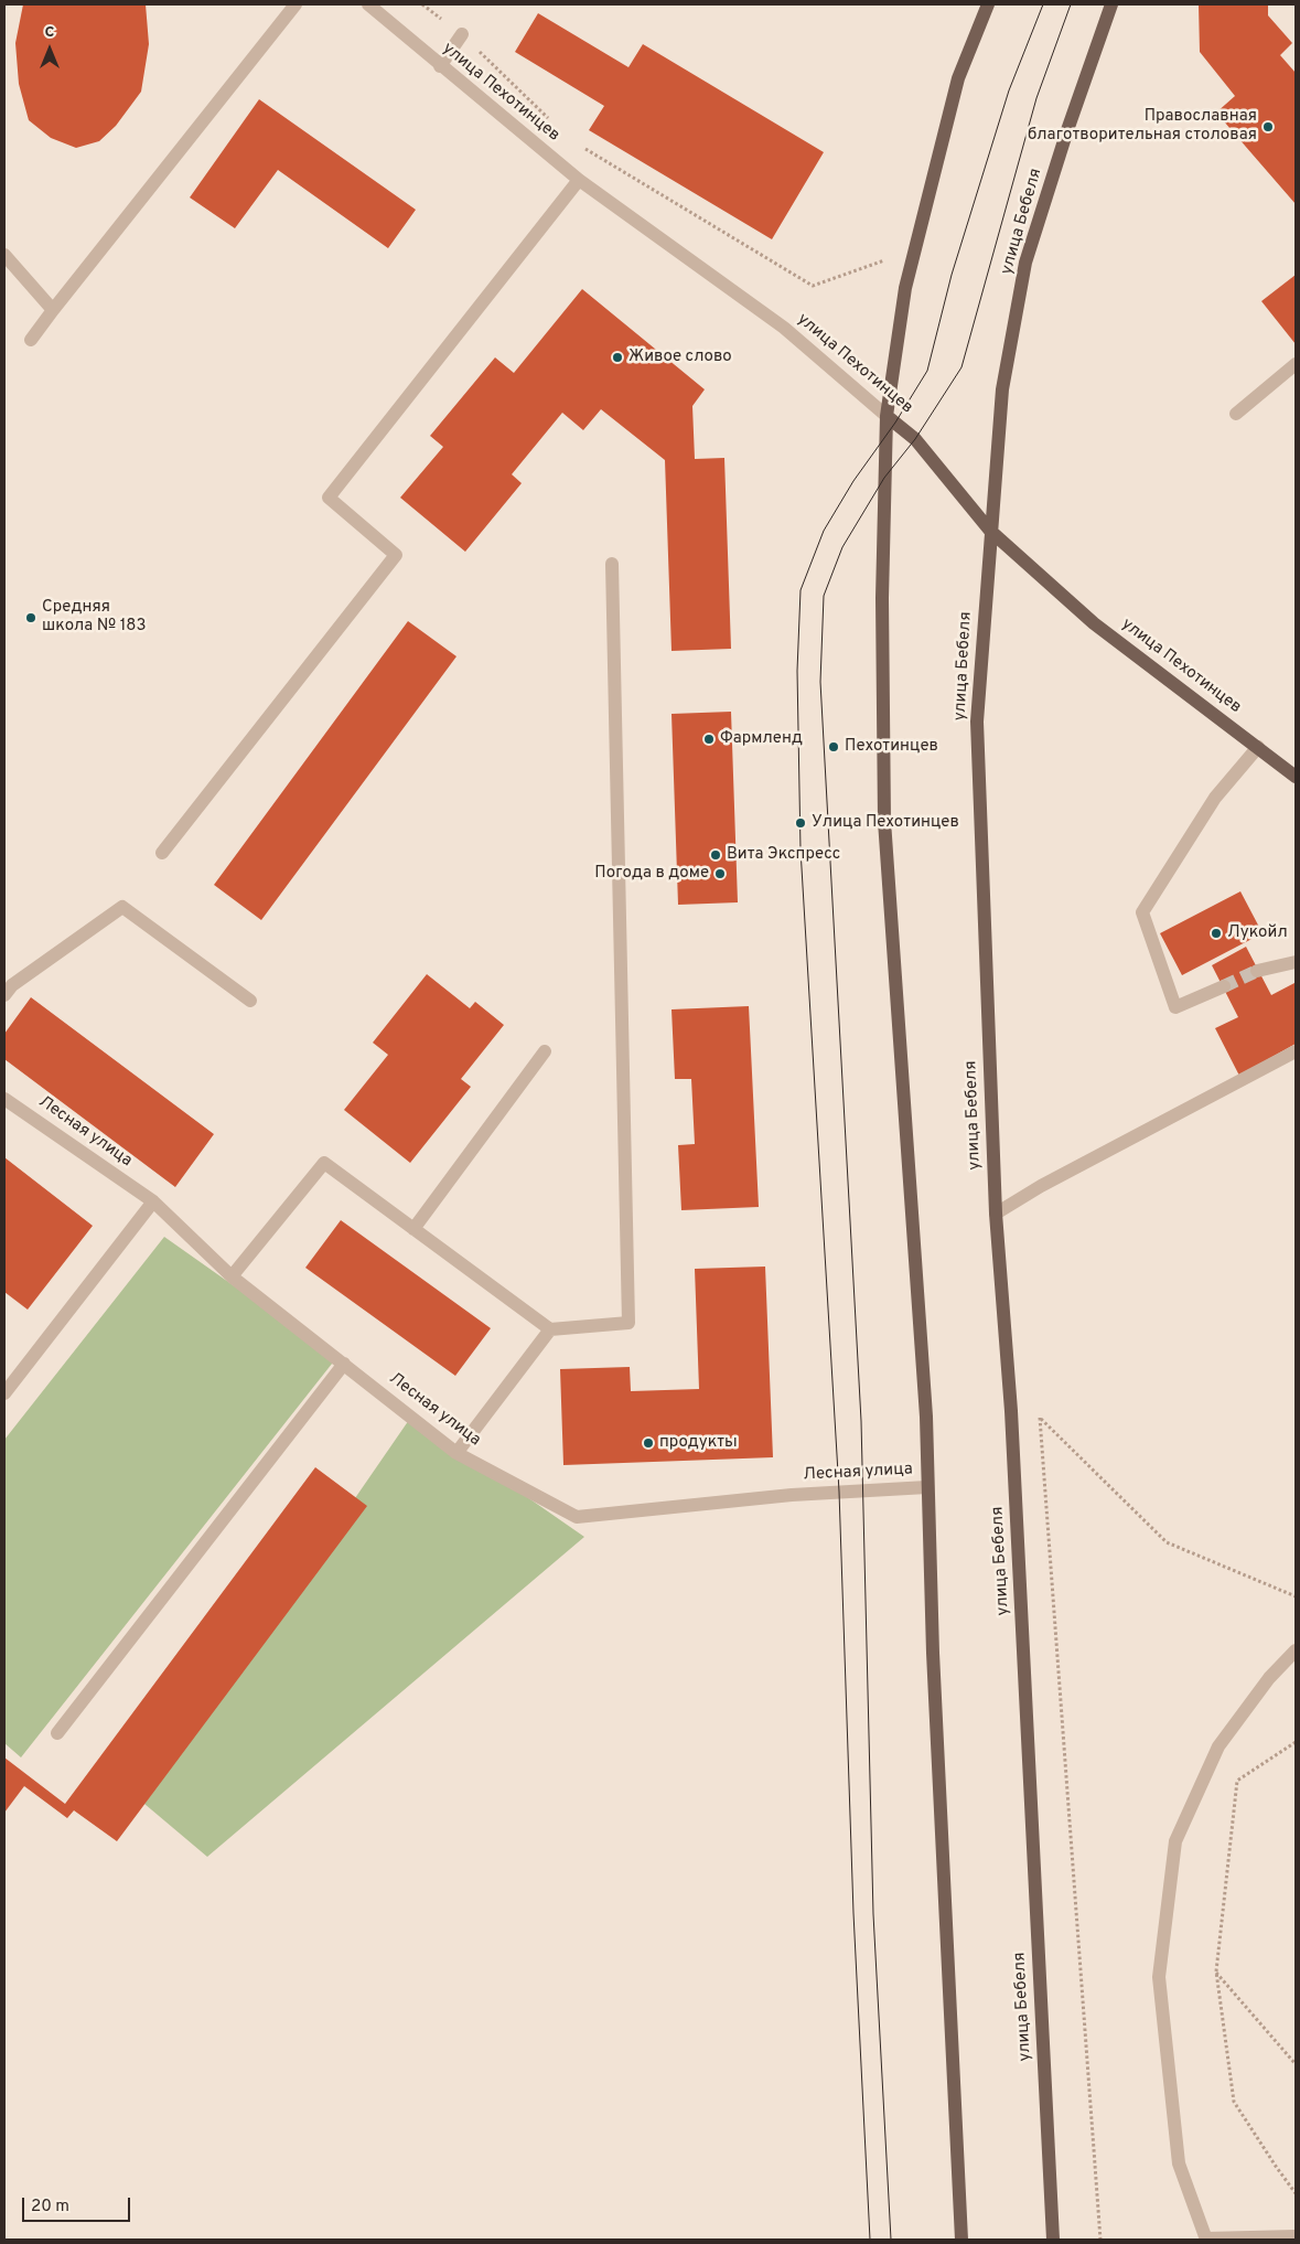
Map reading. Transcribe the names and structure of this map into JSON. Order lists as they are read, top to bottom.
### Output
{
  "streets": {
    "main road": ["улица Пехотинцев", "улица Бебеля"],
    "street": ["Лесная улица"]
  },
  "crossings": [
    ["улица Пехотинцев", "улица Бебеля"]
  ],
  "places": [
    "Православная благотворительная столовая",
    "Живое слово",
    "Средняя школа № 183",
    "Фармленд",
    "Пехотинцев",
    "Улица Пехотинцев",
    "Вита Экспресс",
    "Погода в доме",
    "Лукойл",
    "продукты"
  ],
  "scale_bar": "20 m",
  "north": "top"
}
